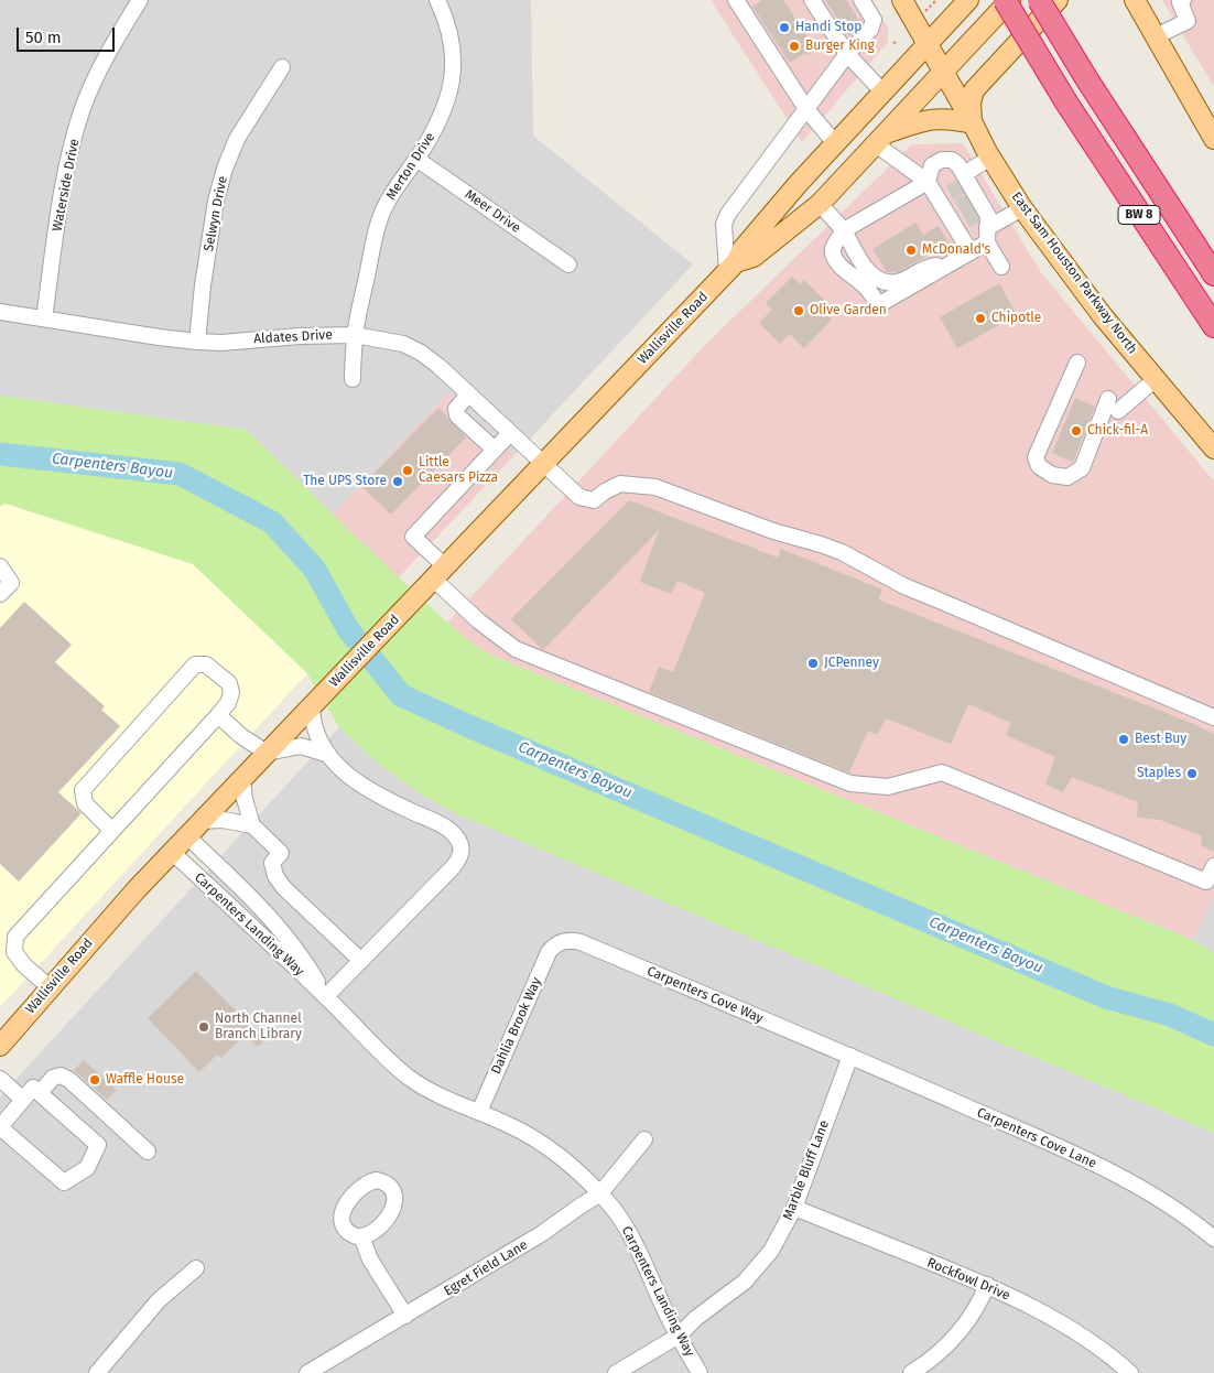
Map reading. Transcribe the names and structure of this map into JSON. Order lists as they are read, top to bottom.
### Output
{
  "streets": {
    "highway": ["BW 8"],
    "main road": ["East Sam Houston Parkway North", "Wallisville Road"],
    "street": [
      "Merton Drive",
      "Waterside Drive",
      "Meer Drive",
      "Selwyn Drive",
      "Aldates Drive",
      "Carpenters Landing Way",
      "Carpenters Cove Way",
      "Dahlia Brook Way",
      "Carpenters Cove Lane",
      "Marble Bluff Lane",
      "Egret Field Lane",
      "Rockfowl Drive"
    ]
  },
  "crossings": [
    ["Merton Drive", "Meer Drive"],
    ["Merton Drive", "Aldates Drive"],
    ["Waterside Drive", "Aldates Drive"],
    ["Selwyn Drive", "Aldates Drive"],
    ["East Sam Houston Parkway North", "Wallisville Road"],
    ["Wallisville Road", "Aldates Drive"],
    ["Wallisville Road", "Carpenters Landing Way"],
    ["Carpenters Landing Way", "Dahlia Brook Way"],
    ["Carpenters Landing Way", "Marble Bluff Lane"],
    ["Carpenters Landing Way", "Egret Field Lane"],
    ["Carpenters Cove Way", "Dahlia Brook Way"],
    ["Carpenters Cove Way", "Carpenters Cove Lane"],
    ["Carpenters Cove Way", "Marble Bluff Lane"],
    ["Carpenters Cove Lane", "Marble Bluff Lane"],
    ["Marble Bluff Lane", "Rockfowl Drive"]
  ],
  "water": ["Carpenters Bayou"],
  "places": [
    "Handi Stop",
    "Burger King",
    "McDonald's",
    "Olive Garden",
    "Chipotle",
    "Chick-fil-A",
    "Little Caesars Pizza",
    "The UPS Store",
    "JCPenney",
    "Best Buy",
    "Staples",
    "North Channel Branch Library",
    "Waffle House"
  ],
  "scale_bar": "50 m"
}
